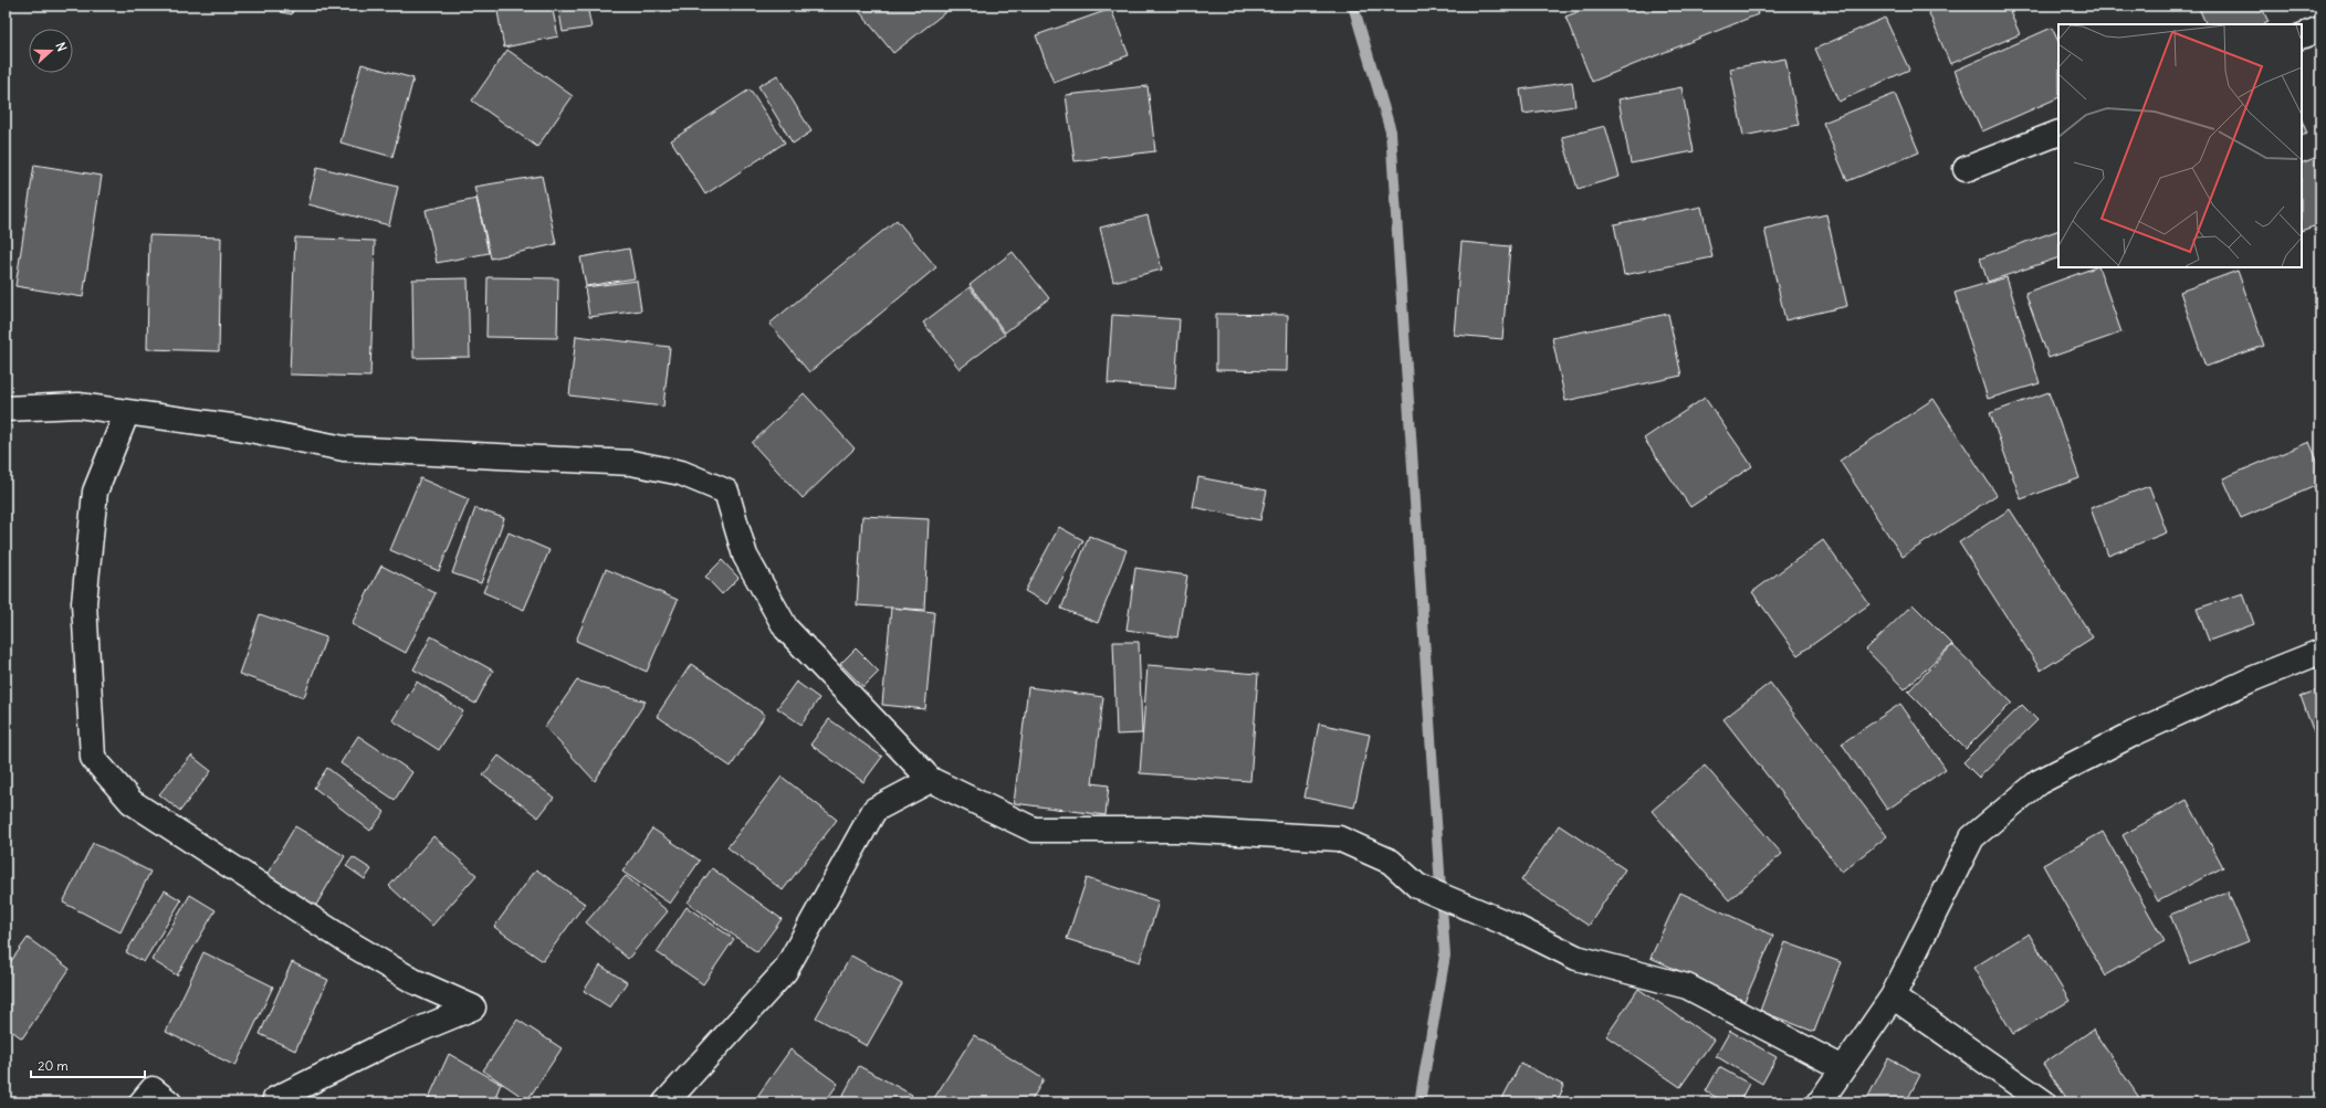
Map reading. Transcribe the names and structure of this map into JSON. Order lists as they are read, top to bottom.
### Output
{
  "scale_bar": "20 m",
  "north": "right"
}
